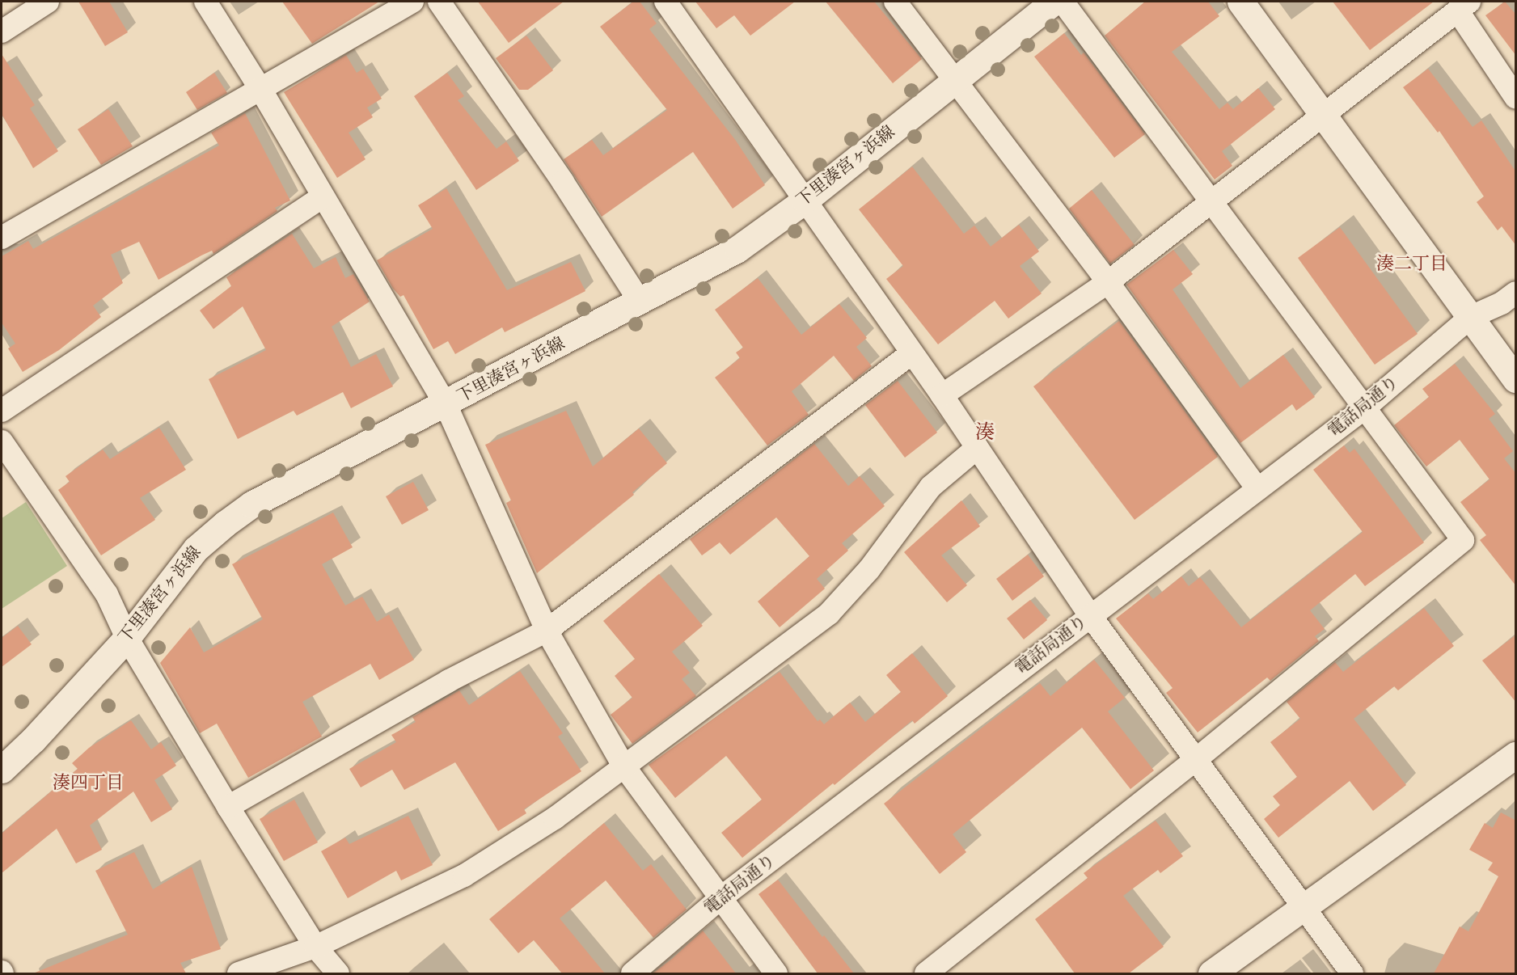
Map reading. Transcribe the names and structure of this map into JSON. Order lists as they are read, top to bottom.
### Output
{
  "streets": {
    "main road": ["下里湊宮ヶ浜線"],
    "street": ["電話局通り"]
  },
  "districts": ["湊二丁目", "湊", "湊四丁目"]
}
